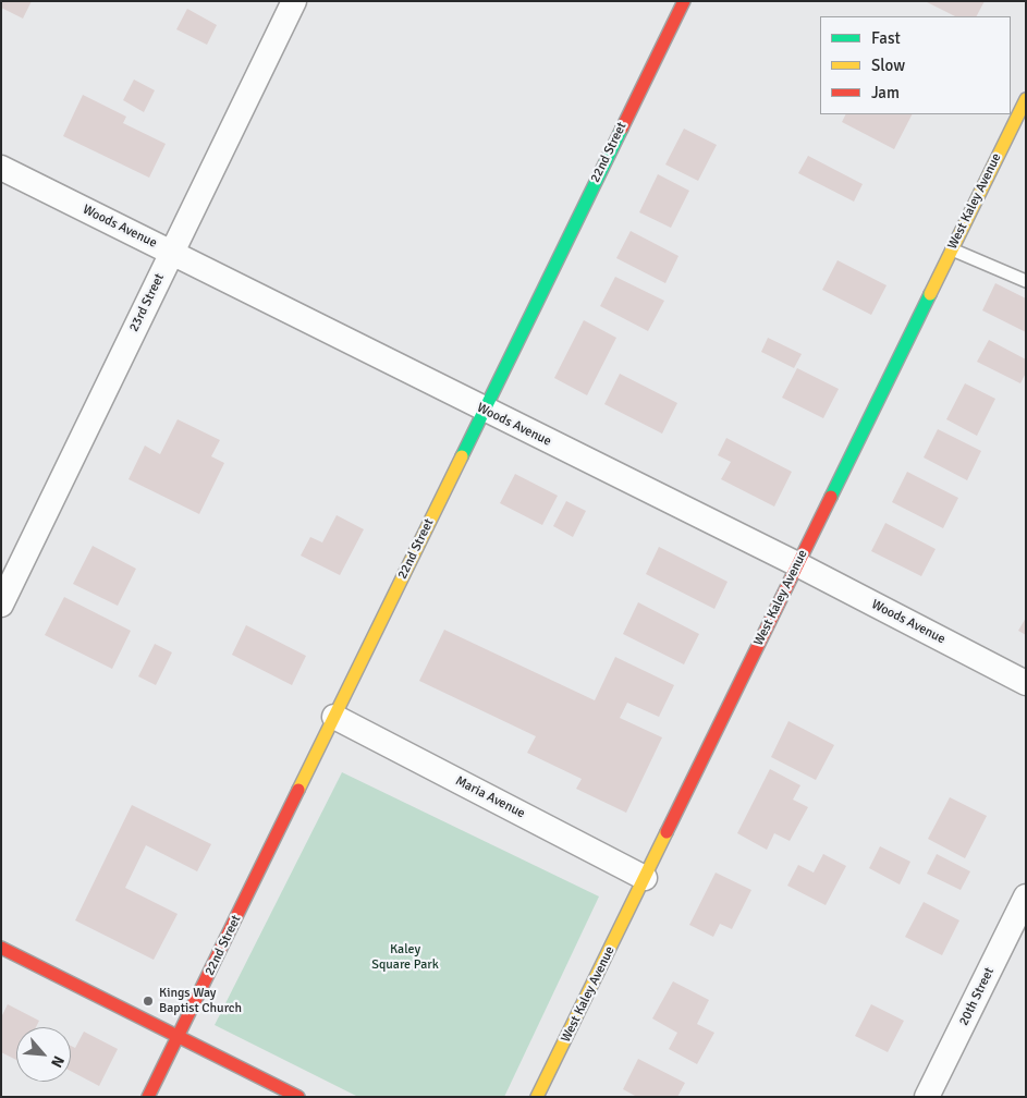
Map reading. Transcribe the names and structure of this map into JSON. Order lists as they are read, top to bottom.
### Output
{
  "streets": {
    "street": [
      "22nd Street",
      "West Kaley Avenue",
      "Woods Avenue",
      "23rd Street",
      "Maria Avenue",
      "20th Street"
    ]
  },
  "crossings": [
    ["22nd Street", "Woods Avenue"],
    ["22nd Street", "Maria Avenue"],
    ["West Kaley Avenue", "Woods Avenue"],
    ["West Kaley Avenue", "Maria Avenue"],
    ["Woods Avenue", "23rd Street"]
  ],
  "parks": ["Kaley Square Park"],
  "places": ["Kings Way Baptist Church"],
  "legend": ["Fast", "Slow", "Jam"],
  "north": "bottom right"
}
